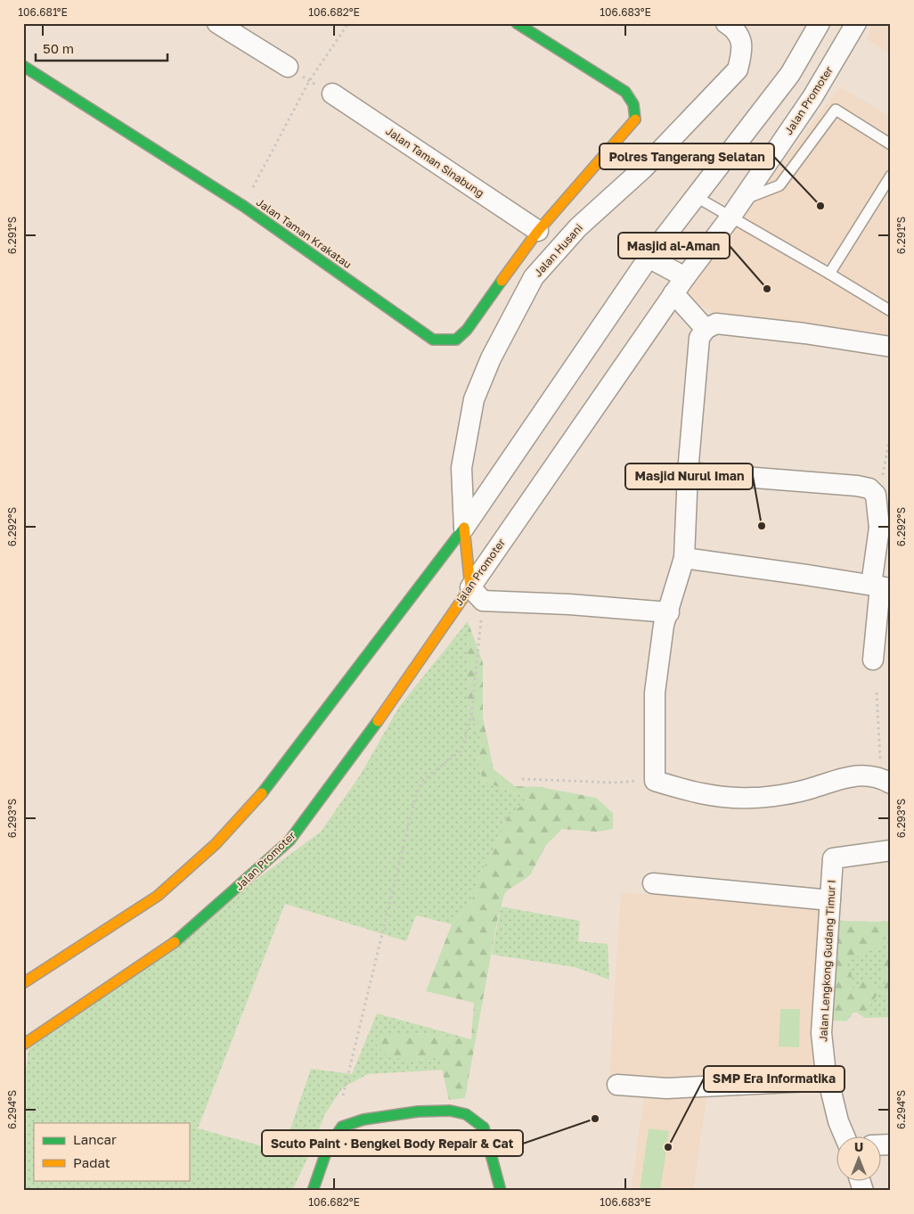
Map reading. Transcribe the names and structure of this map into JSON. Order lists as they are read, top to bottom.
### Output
{
  "streets": {
    "street": [
      "Jalan Promoter",
      "Jalan Taman Sinabung",
      "Jalan Taman Krakatau",
      "Jalan Husani",
      "Jalan Lengkong Gudang Timur I"
    ]
  },
  "crossings": [
    ["Jalan Promoter", "Jalan Husani"],
    ["Jalan Taman Sinabung", "Jalan Taman Krakatau"]
  ],
  "places": [
    "Polres Tangerang Selatan",
    "Masjid al-Aman",
    "Masjid Nurul Iman",
    "Scuto Paint · Bengkel Body Repair & Cat",
    "SMP Era Informatika"
  ],
  "legend": ["Lancar", "Padat"],
  "scale_bar": "50 m",
  "north": "top",
  "coordinates": [
    "106.681°E",
    "106.682°E",
    "106.683°E",
    "6.291°S",
    "6.292°S",
    "6.293°S",
    "6.294°S"
  ]
}
